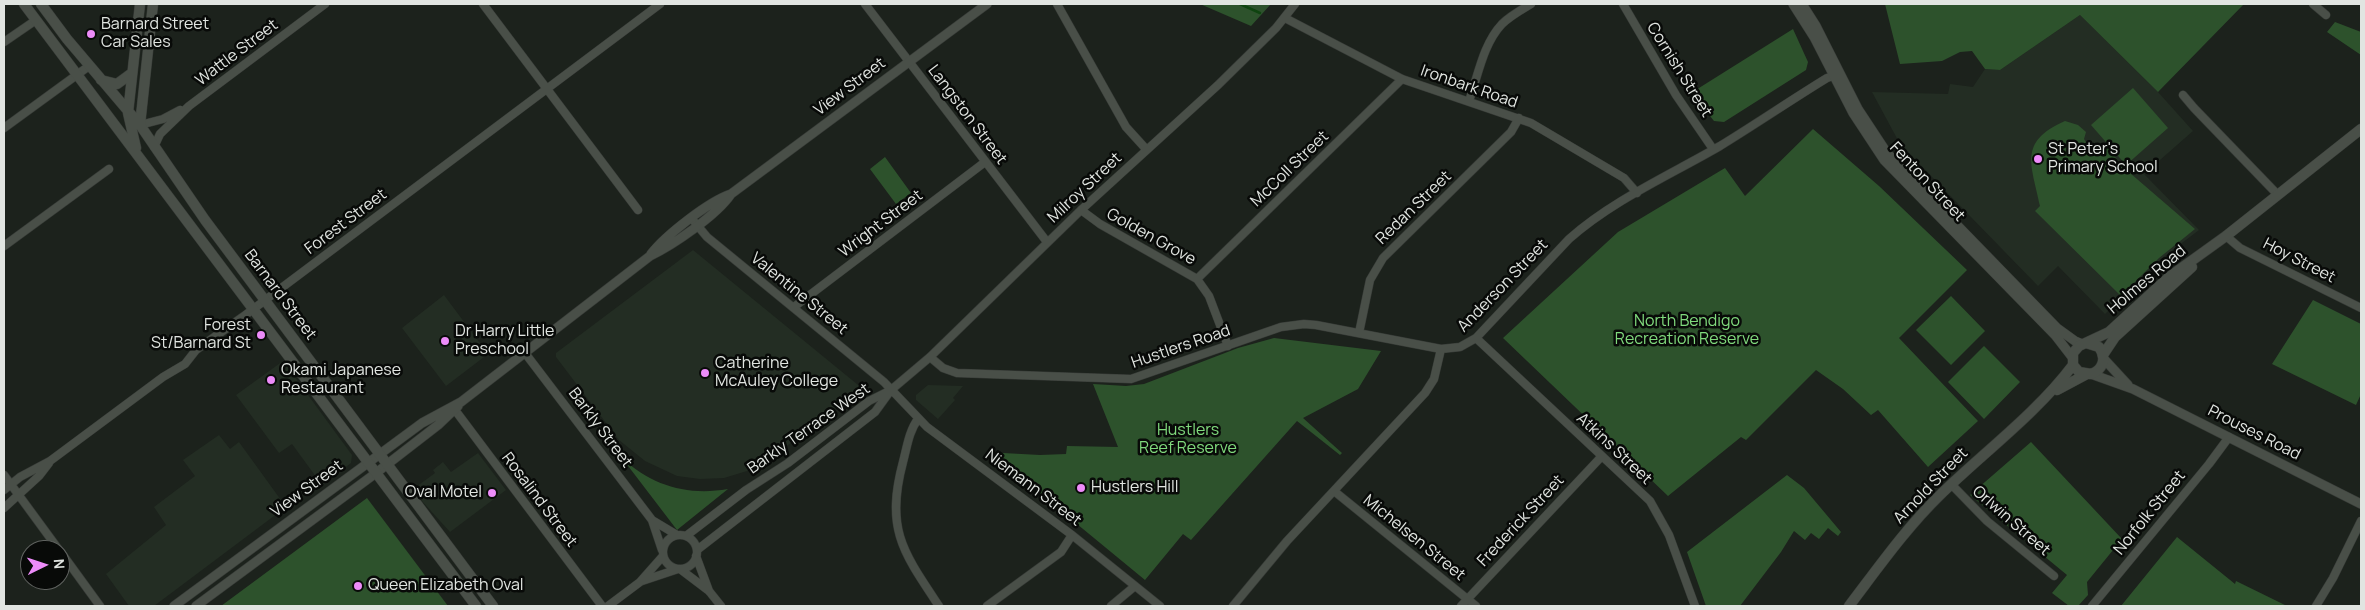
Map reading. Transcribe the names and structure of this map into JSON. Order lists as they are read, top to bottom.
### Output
{
  "streets": {
    "main road": ["Holmes Road", "Barnard Street", "Arnold Street"],
    "street": [
      "Wattle Street",
      "Cornish Street",
      "View Street",
      "Ironbark Road",
      "Langston Street",
      "McColl Street",
      "Fenton Street",
      "Milroy Street",
      "Redan Street",
      "Forest Street",
      "Wright Street",
      "Golden Grove",
      "Hoy Street",
      "Anderson Street",
      "Valentine Street",
      "Hustlers Road",
      "Barkly Street",
      "Barkly Terrace West",
      "Prouses Road",
      "Atkins Street",
      "Niemann Street",
      "Rosalind Street",
      "Norfolk Street",
      "Frederick Street",
      "Orlwin Street",
      "Michelsen Street"
    ]
  },
  "crossings": [
    ["Wattle Street", "Barnard Street"],
    ["Cornish Street", "Anderson Street"],
    ["View Street", "Langston Street"],
    ["View Street", "Valentine Street"],
    ["View Street", "Barnard Street"],
    ["View Street", "Barkly Street"],
    ["View Street", "Rosalind Street"],
    ["Ironbark Road", "McColl Street"],
    ["Ironbark Road", "Milroy Street"],
    ["Ironbark Road", "Redan Street"],
    ["Ironbark Road", "Anderson Street"],
    ["Langston Street", "Milroy Street"],
    ["Langston Street", "Wright Street"],
    ["McColl Street", "Golden Grove"],
    ["Fenton Street", "Holmes Road"],
    ["Fenton Street", "Anderson Street"],
    ["Fenton Street", "Prouses Road"],
    ["Fenton Street", "Arnold Street"],
    ["Milroy Street", "Golden Grove"],
    ["Milroy Street", "Valentine Street"],
    ["Milroy Street", "Hustlers Road"],
    ["Milroy Street", "Barkly Terrace West"],
    ["Milroy Street", "Niemann Street"],
    ["Redan Street", "Hustlers Road"],
    ["Forest Street", "Barnard Street"],
    ["Wright Street", "Valentine Street"],
    ["Golden Grove", "Hustlers Road"],
    ["Hoy Street", "Holmes Road"],
    ["Holmes Road", "Prouses Road"],
    ["Holmes Road", "Arnold Street"],
    ["Anderson Street", "Hustlers Road"],
    ["Anderson Street", "Atkins Street"],
    ["Valentine Street", "Barkly Terrace West"],
    ["Valentine Street", "Niemann Street"],
    ["Barkly Street", "Barkly Terrace West"],
    ["Barkly Terrace West", "Niemann Street"],
    ["Prouses Road", "Arnold Street"],
    ["Prouses Road", "Norfolk Street"],
    ["Atkins Street", "Frederick Street"],
    ["Arnold Street", "Orlwin Street"],
    ["Frederick Street", "Michelsen Street"]
  ],
  "parks": ["North Bendigo Recreation Reserve", "Hustlers Reef Reserve"],
  "places": [
    "Barnard Street Car Sales",
    "St Peter's Primary School",
    "Forest St/Barnard St",
    "Dr Harry Little Preschool",
    "Catherine McAuley College",
    "Okami Japanese Restaurant",
    "Hustlers Hill",
    "Oval Motel",
    "Queen Elizabeth Oval"
  ],
  "north": "right"
}
